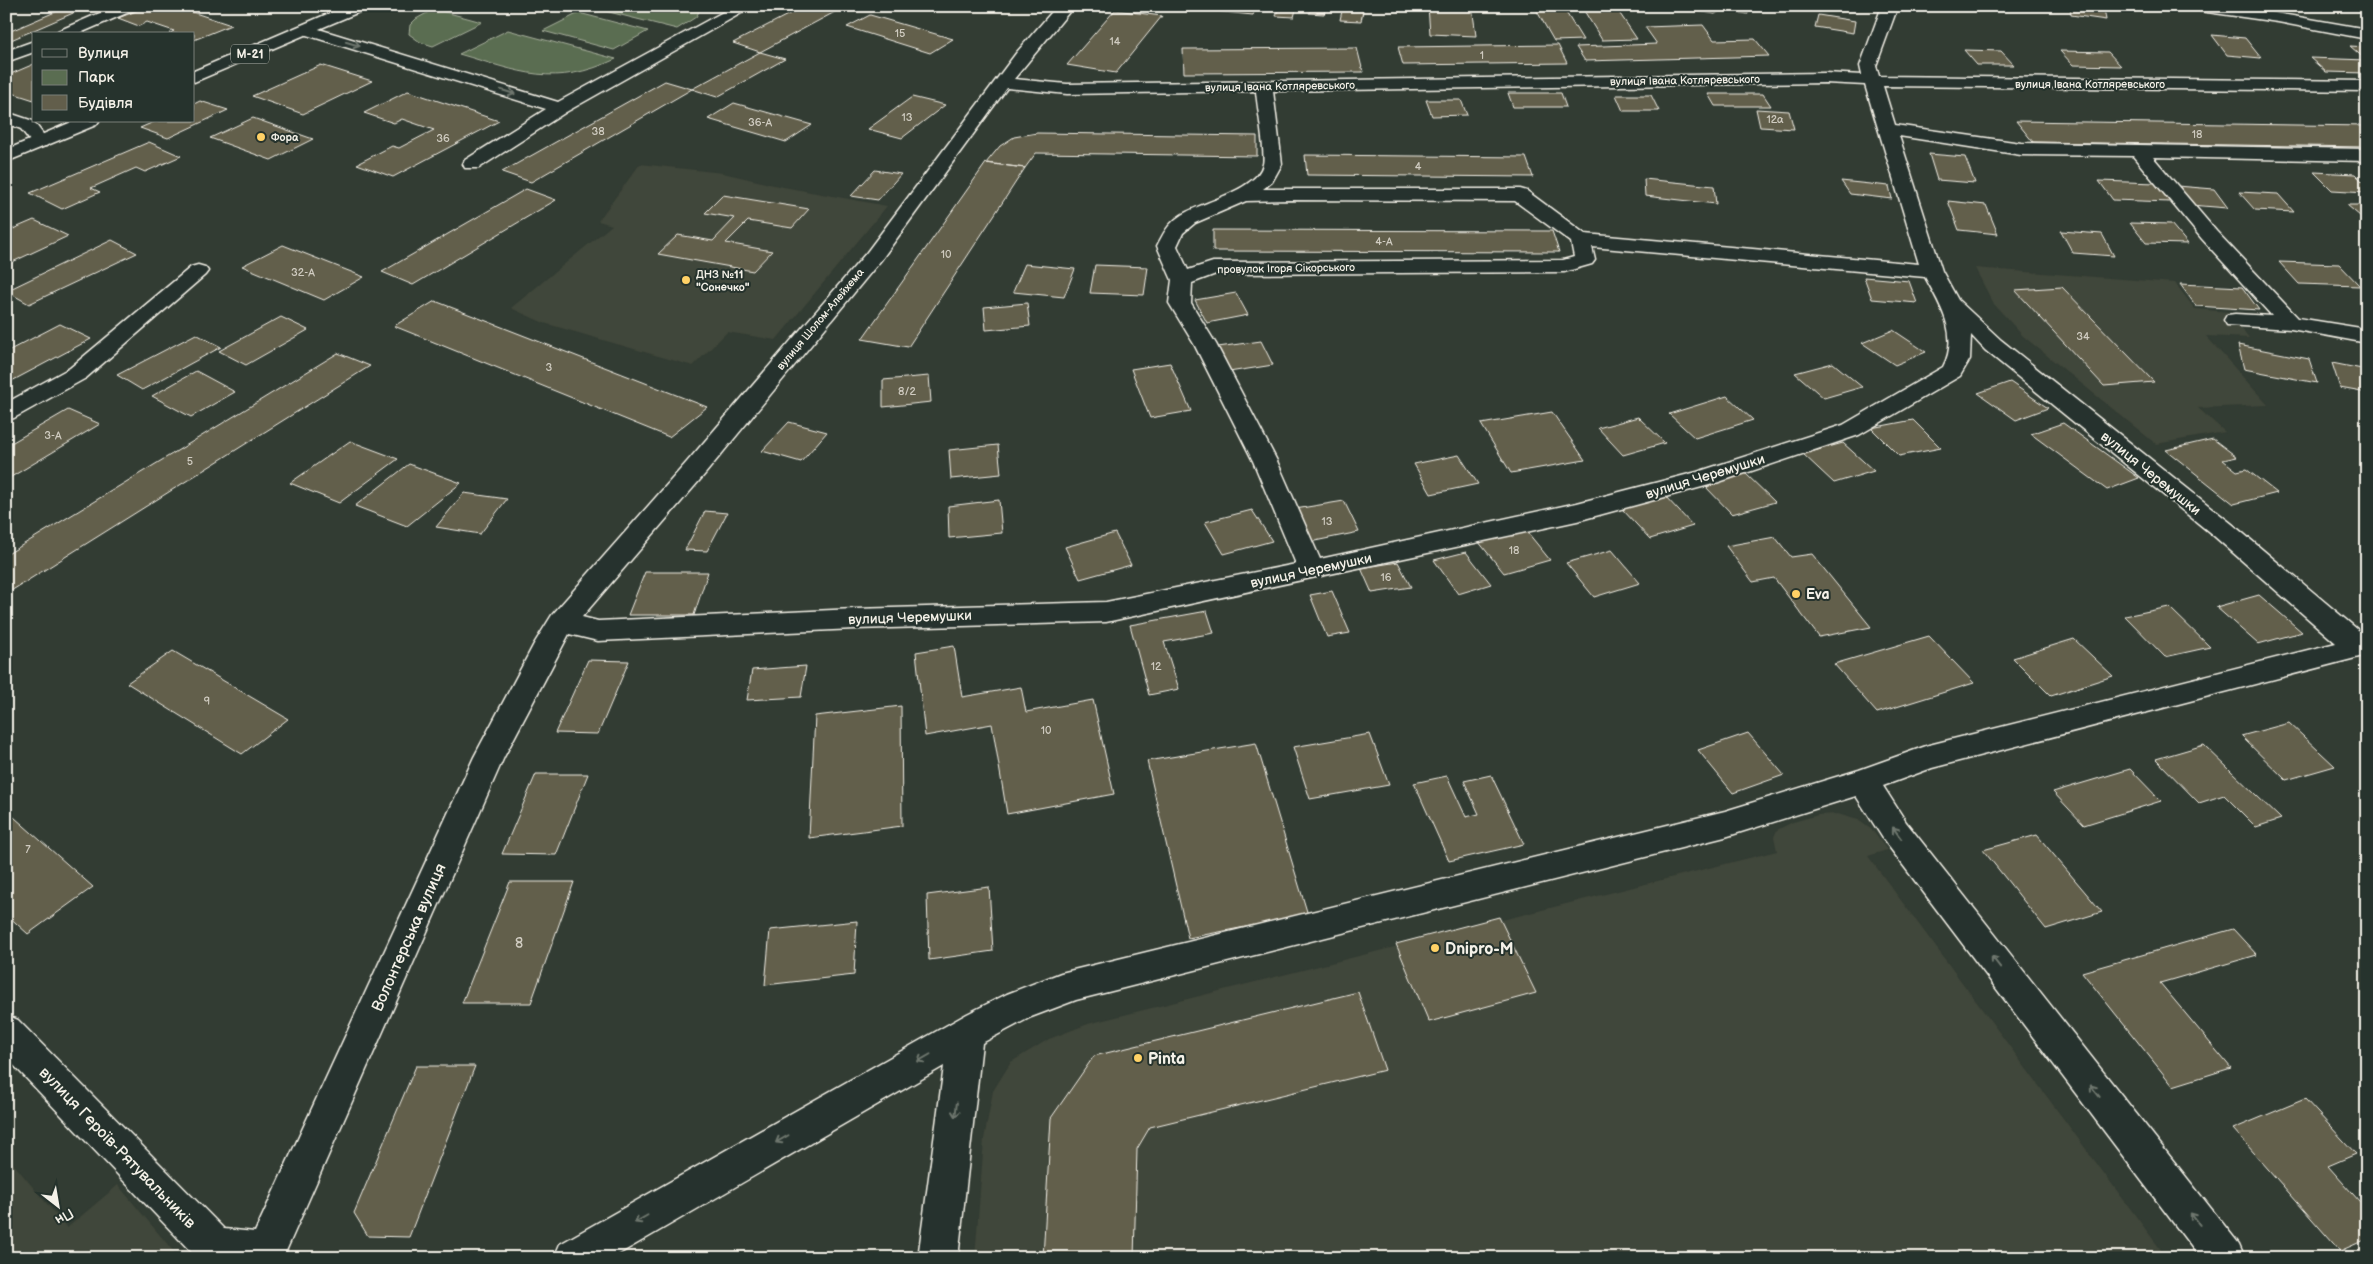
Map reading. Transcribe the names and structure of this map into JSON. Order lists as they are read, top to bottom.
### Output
{
  "streets": {
    "main road": [
      "М-21",
      "вулиця Івана Котляревського",
      "провулок Ігоря Сікорського",
      "вулиця Шолом-Алейхема",
      "вулиця Черемушки",
      "Волонтерська вулиця",
      "вулиця Героїв-Рятувальників"
    ]
  },
  "crossings": [
    ["вулиця Івана Котляревського", "вулиця Шолом-Алейхема"],
    ["вулиця Івана Котляревського", "вулиця Черемушки"],
    ["вулиця Шолом-Алейхема", "вулиця Черемушки"],
    ["вулиця Шолом-Алейхема", "Волонтерська вулиця"],
    ["вулиця Черемушки", "Волонтерська вулиця"],
    ["Волонтерська вулиця", "вулиця Героїв-Рятувальників"]
  ],
  "places": [
    "Фора",
    "ДНЗ №11 \"Сонечко\"",
    "Eva",
    "Dnipro-M",
    "Pinta"
  ],
  "house_numbers": [
    "15",
    "14",
    "1",
    "13",
    "12а",
    "36-А",
    "38",
    "18",
    "36",
    "4",
    "4-А",
    "10",
    "32-А",
    "34",
    "3",
    "8/2",
    "3-А",
    "5",
    "13",
    "18",
    "16",
    "12",
    "9",
    "10",
    "7",
    "8"
  ],
  "legend": ["Вулиця", "Парк", "Будівля"],
  "north": "bottom right"
}
